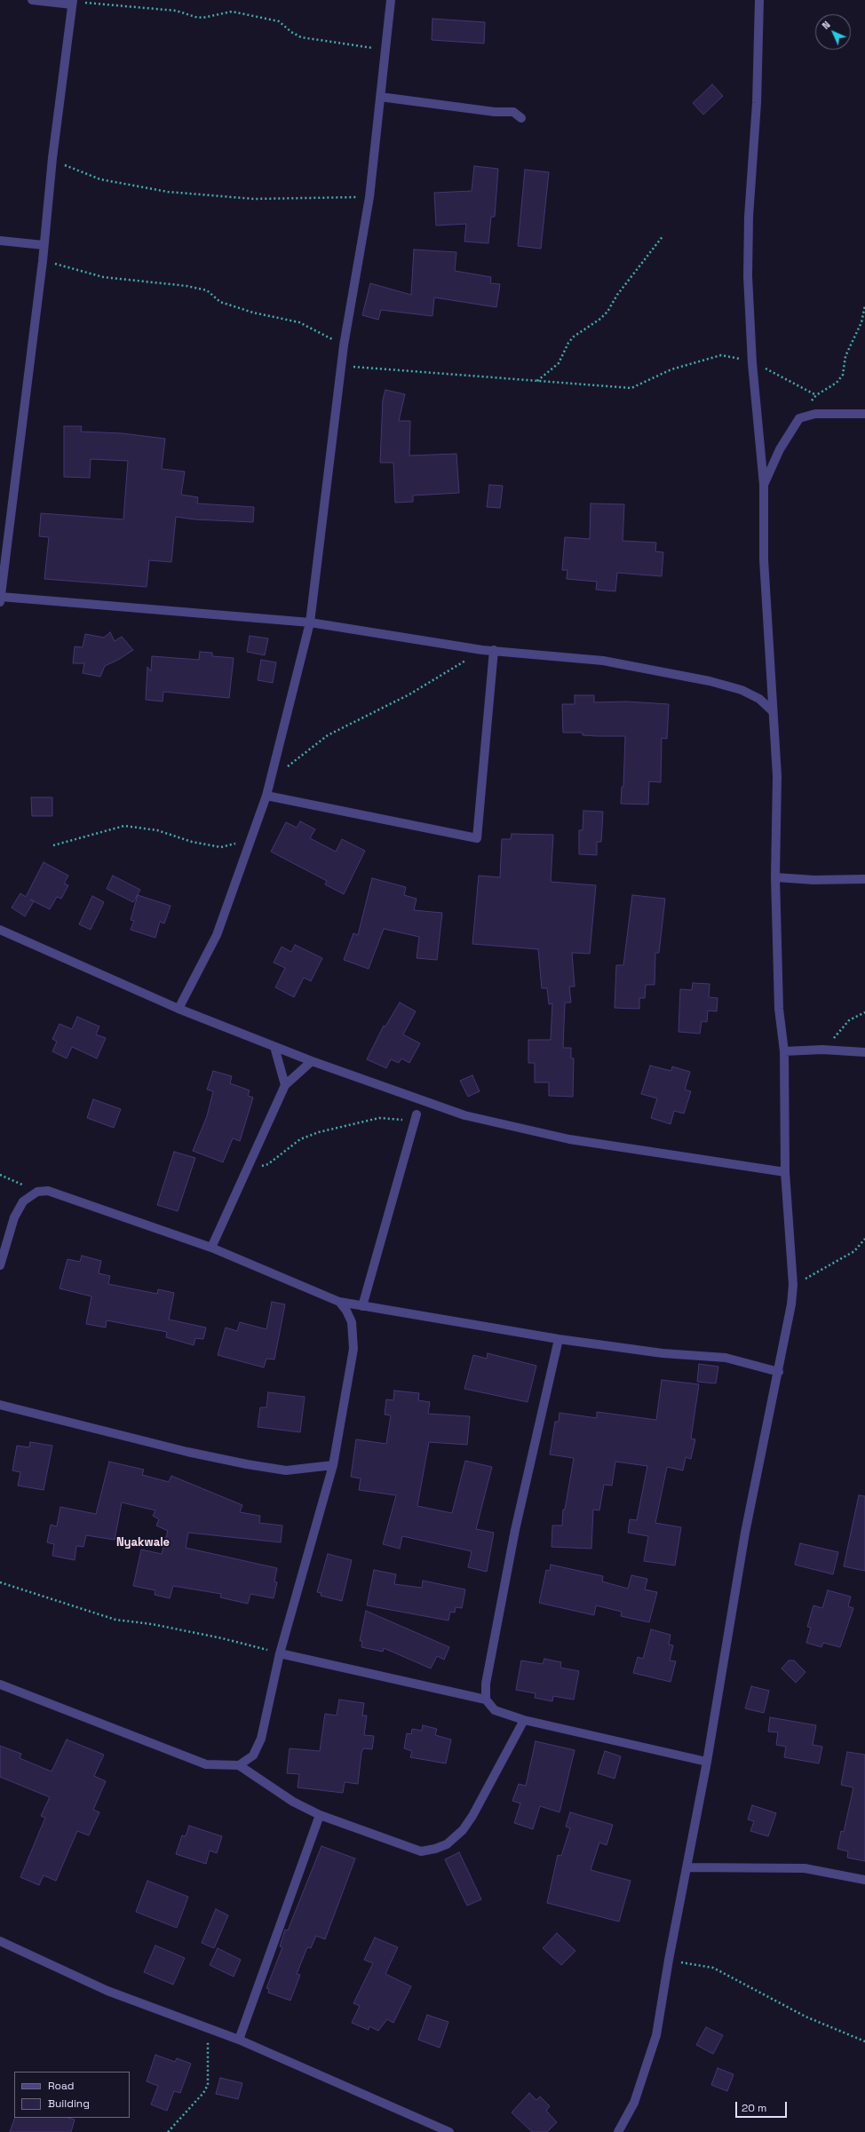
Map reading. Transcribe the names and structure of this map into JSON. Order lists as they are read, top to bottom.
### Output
{
  "districts": ["Nyakwale"],
  "legend": ["Road", "Building"],
  "scale_bar": "20 m",
  "north": "top left"
}
